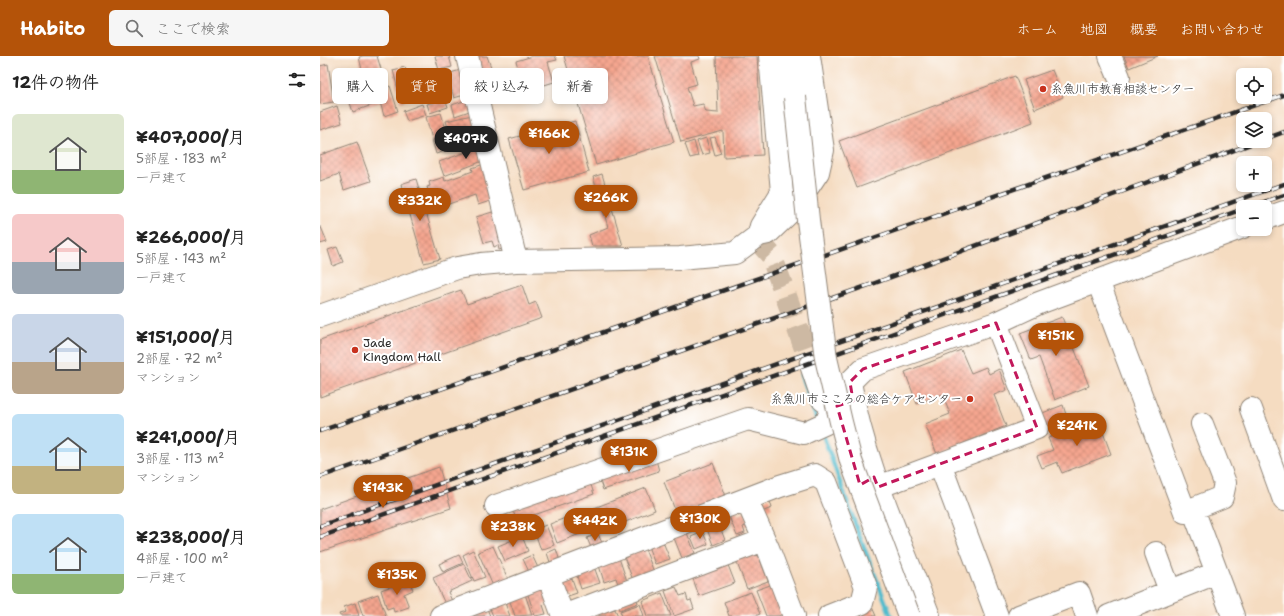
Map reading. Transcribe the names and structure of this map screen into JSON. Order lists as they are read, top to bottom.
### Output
{
  "places": ["糸魚川市教育相談センター", "Jade Kingdom Hall", "糸魚川市こころの総合ケアセンター"],
  "page": {
    "header": "Habito",
    "search": "ここで検索",
    "nav": [
      "ホーム",
      "地図",
      "概要",
      "お問い合わせ"
    ],
    "heading": "12件の物件",
    "map_buttons": ["+", "−"],
    "chip": [
      "購入",
      "賃貸",
      "絞り込み",
      "新着"
    ],
    "list": [
      {
        "name": "¥407,000/月",
        "note": "5部屋 · 183 m² · 一戸建て"
      },
      {
        "name": "¥266,000/月",
        "note": "5部屋 · 143 m² · 一戸建て"
      },
      {
        "name": "¥151,000/月",
        "note": "2部屋 · 72 m² · マンション"
      },
      {
        "name": "¥241,000/月",
        "note": "3部屋 · 113 m² · マンション"
      },
      {
        "name": "¥238,000/月",
        "note": "4部屋 · 100 m² · 一戸建て"
      }
    ],
    "price": [
      "¥166K",
      "¥407K",
      "¥266K",
      "¥332K",
      "¥151K",
      "¥241K",
      "¥131K",
      "¥143K",
      "¥130K",
      "¥442K",
      "¥238K",
      "¥135K"
    ]
  }
}
